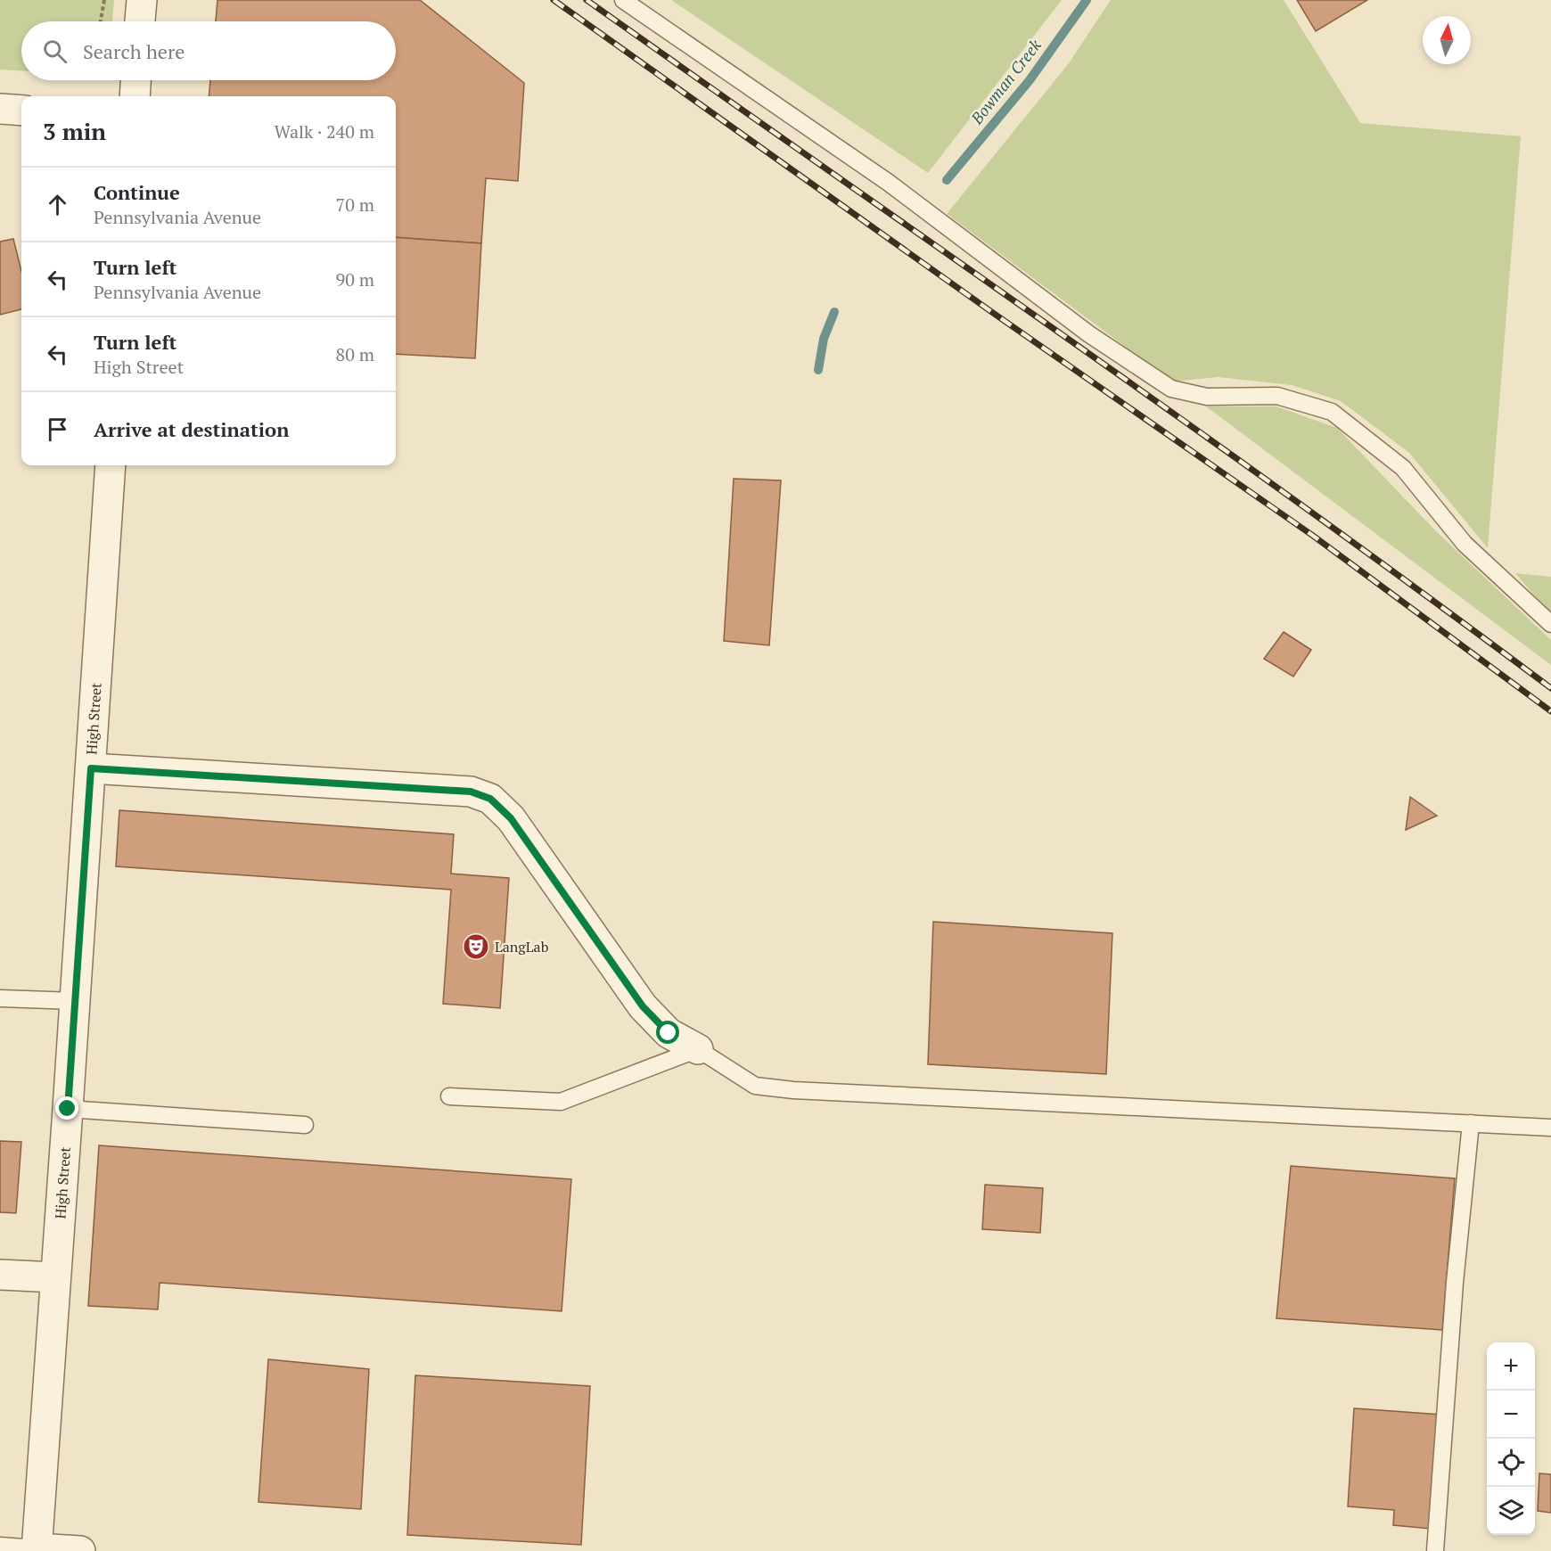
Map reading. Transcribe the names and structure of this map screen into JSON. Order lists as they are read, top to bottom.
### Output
{
  "streets": {
    "street": ["High Street"]
  },
  "water": ["Bowman Creek"],
  "places": {
    "theatre": ["LangLab"]
  },
  "north": "top",
  "page": {
    "search": "Search here",
    "heading": ["3 min", "Walk · 240 m"],
    "list": [
      ["Continue", "Pennsylvania Avenue", "70 m"],
      ["Turn left", "Pennsylvania Avenue", "90 m"],
      ["Turn left", "High Street", "80 m"],
      "Arrive at destination"
    ],
    "map_buttons": ["+", "−"]
  }
}
